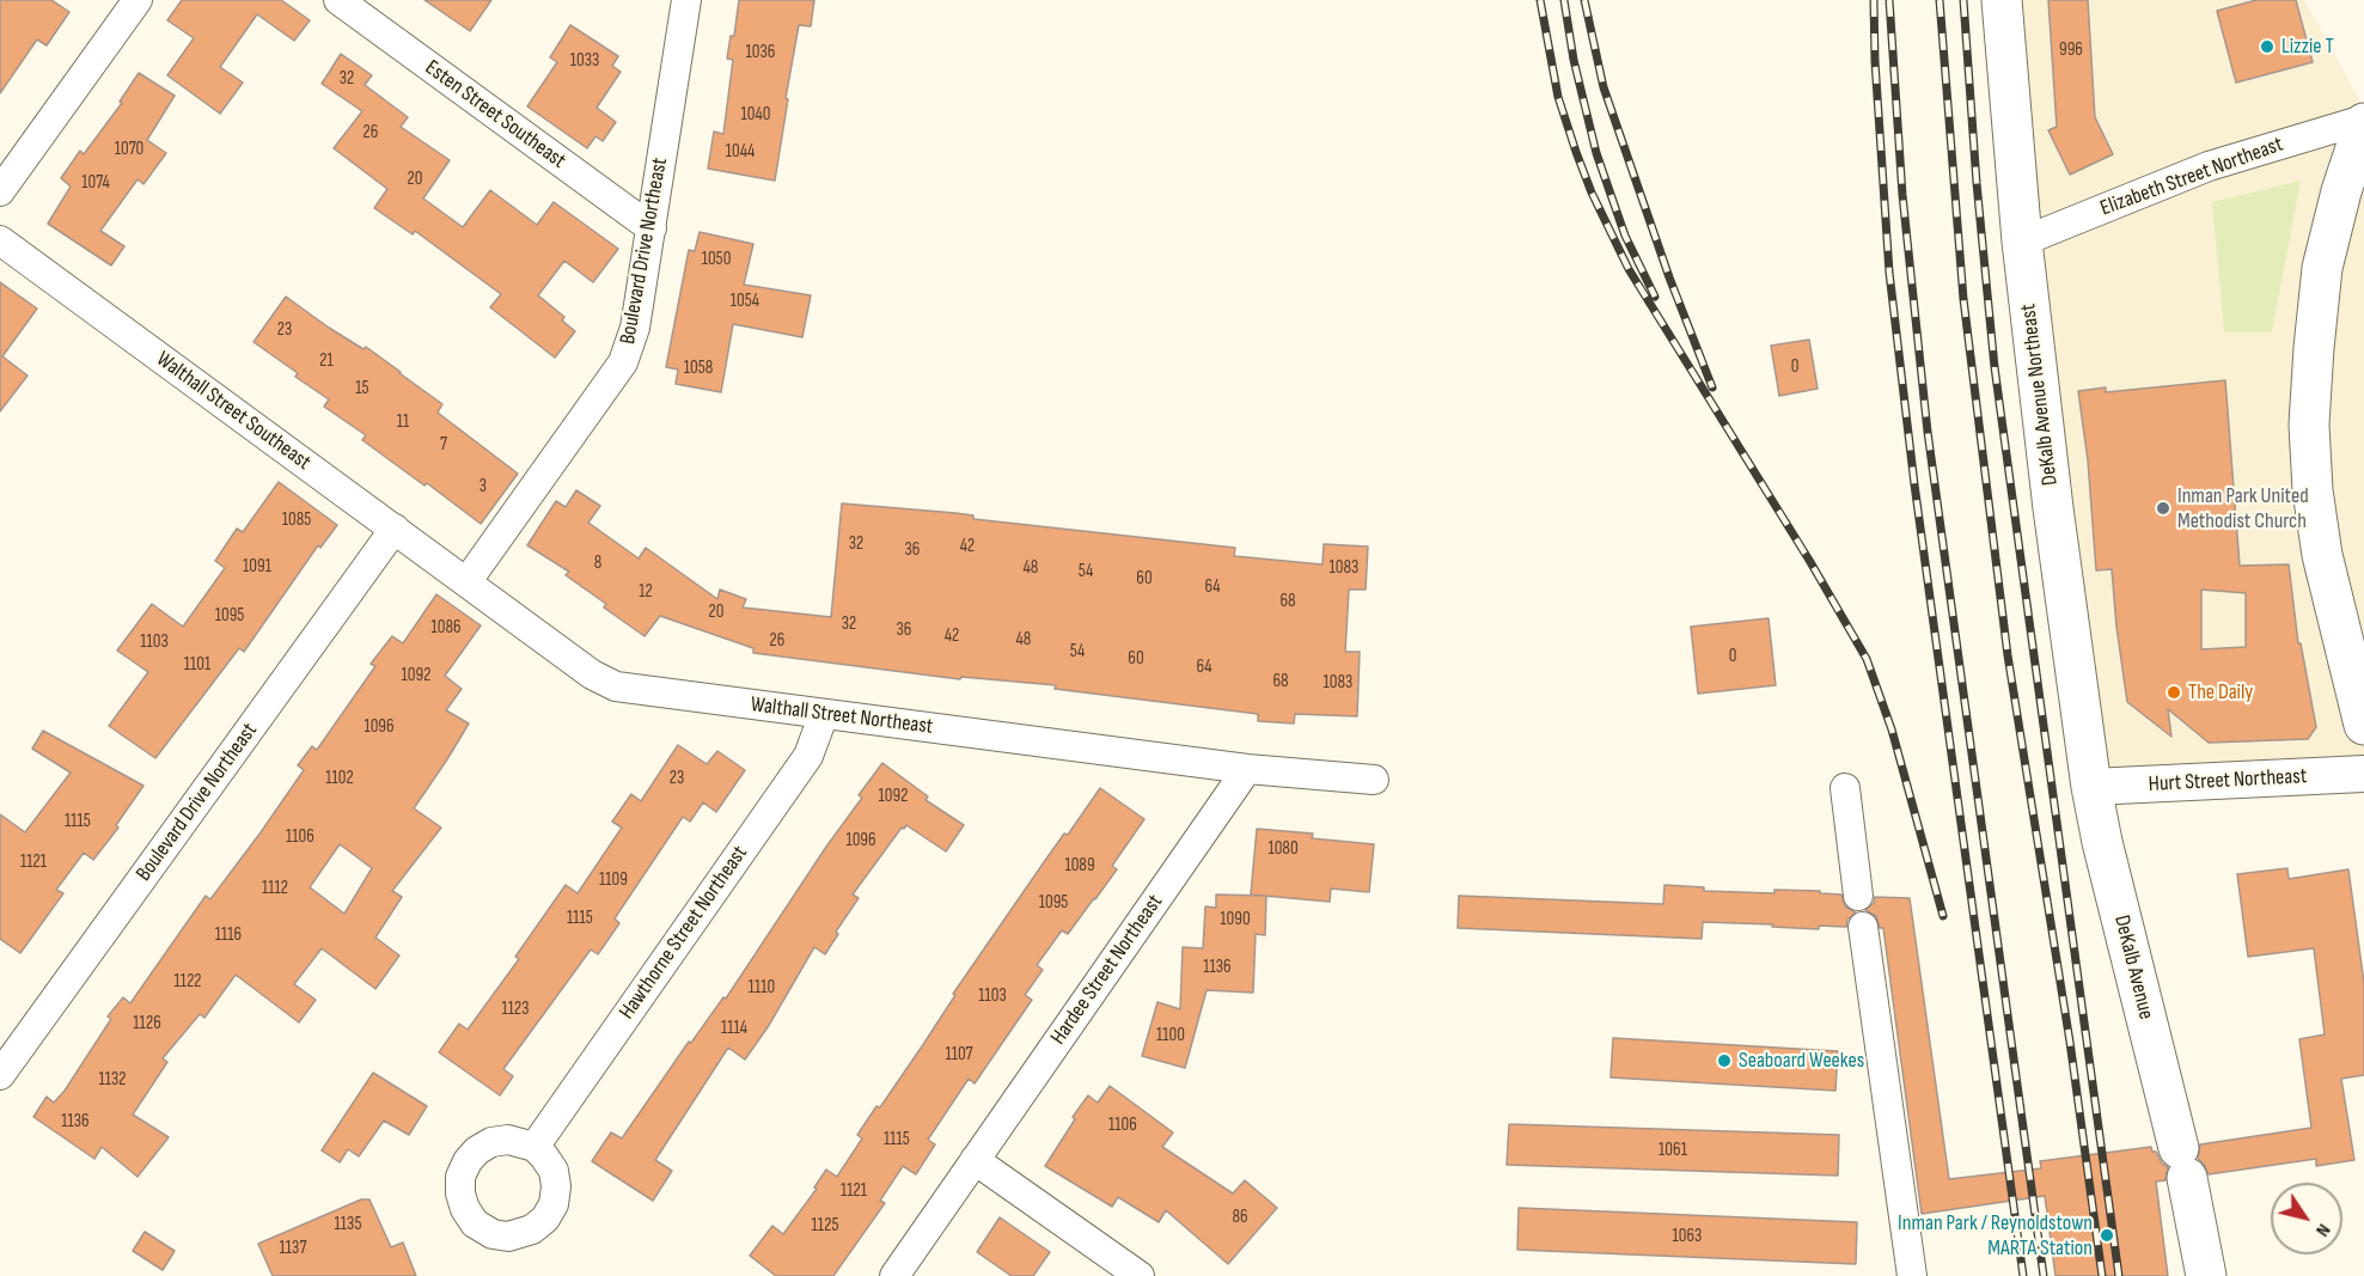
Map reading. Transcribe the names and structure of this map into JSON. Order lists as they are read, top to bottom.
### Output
{
  "streets": {
    "main road": ["DeKalb Avenue Northeast", "DeKalb Avenue"],
    "street": [
      "Esten Street Southeast",
      "Elizabeth Street Northeast",
      "Boulevard Drive Northeast",
      "Walthall Street Southeast",
      "Walthall Street Northeast",
      "Hurt Street Northeast",
      "Hawthorne Street Northeast",
      "Hardee Street Northeast"
    ]
  },
  "crossings": [
    ["Esten Street Southeast", "Boulevard Drive Northeast"],
    ["Elizabeth Street Northeast", "DeKalb Avenue Northeast"],
    ["Boulevard Drive Northeast", "Walthall Street Southeast"],
    ["Boulevard Drive Northeast", "Walthall Street Northeast"],
    ["DeKalb Avenue Northeast", "Hurt Street Northeast"],
    ["DeKalb Avenue Northeast", "DeKalb Avenue"],
    ["Walthall Street Southeast", "Walthall Street Northeast"],
    ["Walthall Street Northeast", "Hawthorne Street Northeast"],
    ["Walthall Street Northeast", "Hardee Street Northeast"],
    ["Hurt Street Northeast", "DeKalb Avenue"]
  ],
  "places": [
    "Lizzie T",
    "Inman Park United Methodist Church",
    "The Daily",
    "Seaboard Weekes",
    "Inman Park / Reynoldstown MARTA Station"
  ],
  "house_numbers": [
    "996",
    "1036",
    "1033",
    "32",
    "1040",
    "26",
    "1070",
    "1044",
    "20",
    "1074",
    "1050",
    "1054",
    "23",
    "21",
    "0",
    "1058",
    "15",
    "11",
    "7",
    "3",
    "1085",
    "32",
    "42",
    "36",
    "8",
    "1091",
    "48",
    "1083",
    "54",
    "60",
    "64",
    "12",
    "68",
    "20",
    "1095",
    "32",
    "1086",
    "36",
    "42",
    "48",
    "26",
    "1103",
    "54",
    "0",
    "60",
    "1101",
    "64",
    "1092",
    "68",
    "1083",
    "1096",
    "1102",
    "23",
    "1092",
    "1115",
    "1106",
    "1096",
    "1080",
    "1121",
    "1089",
    "1109",
    "1112",
    "1095",
    "1115",
    "1090",
    "1116",
    "1136",
    "1122",
    "1110",
    "1103",
    "1123",
    "1126",
    "1114",
    "1100",
    "1107",
    "1132",
    "1136",
    "1106",
    "1115",
    "1061",
    "1121",
    "86",
    "1135",
    "1125",
    "1063",
    "1137"
  ],
  "north": "bottom right"
}
